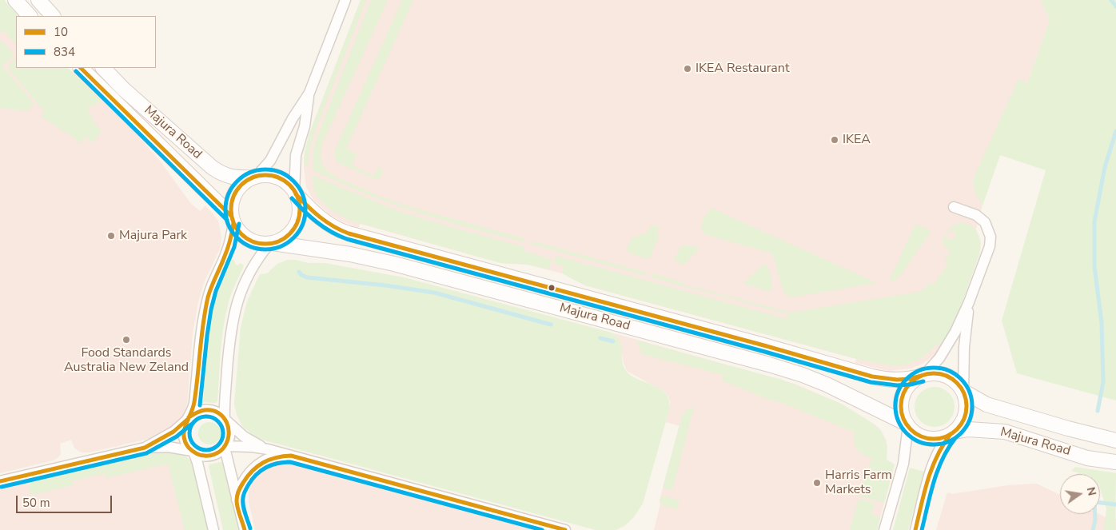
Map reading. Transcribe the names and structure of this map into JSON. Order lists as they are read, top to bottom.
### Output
{
  "streets": {
    "main road": ["Majura Road"]
  },
  "places": [
    "IKEA Restaurant",
    "IKEA",
    "Majura Park",
    "Food Standards Australia New Zeland",
    "Harris Farm Markets"
  ],
  "lines": ["transit line 10", "transit line 834"],
  "legend": ["10", "834"],
  "scale_bar": "50 m",
  "north": "right"
}
